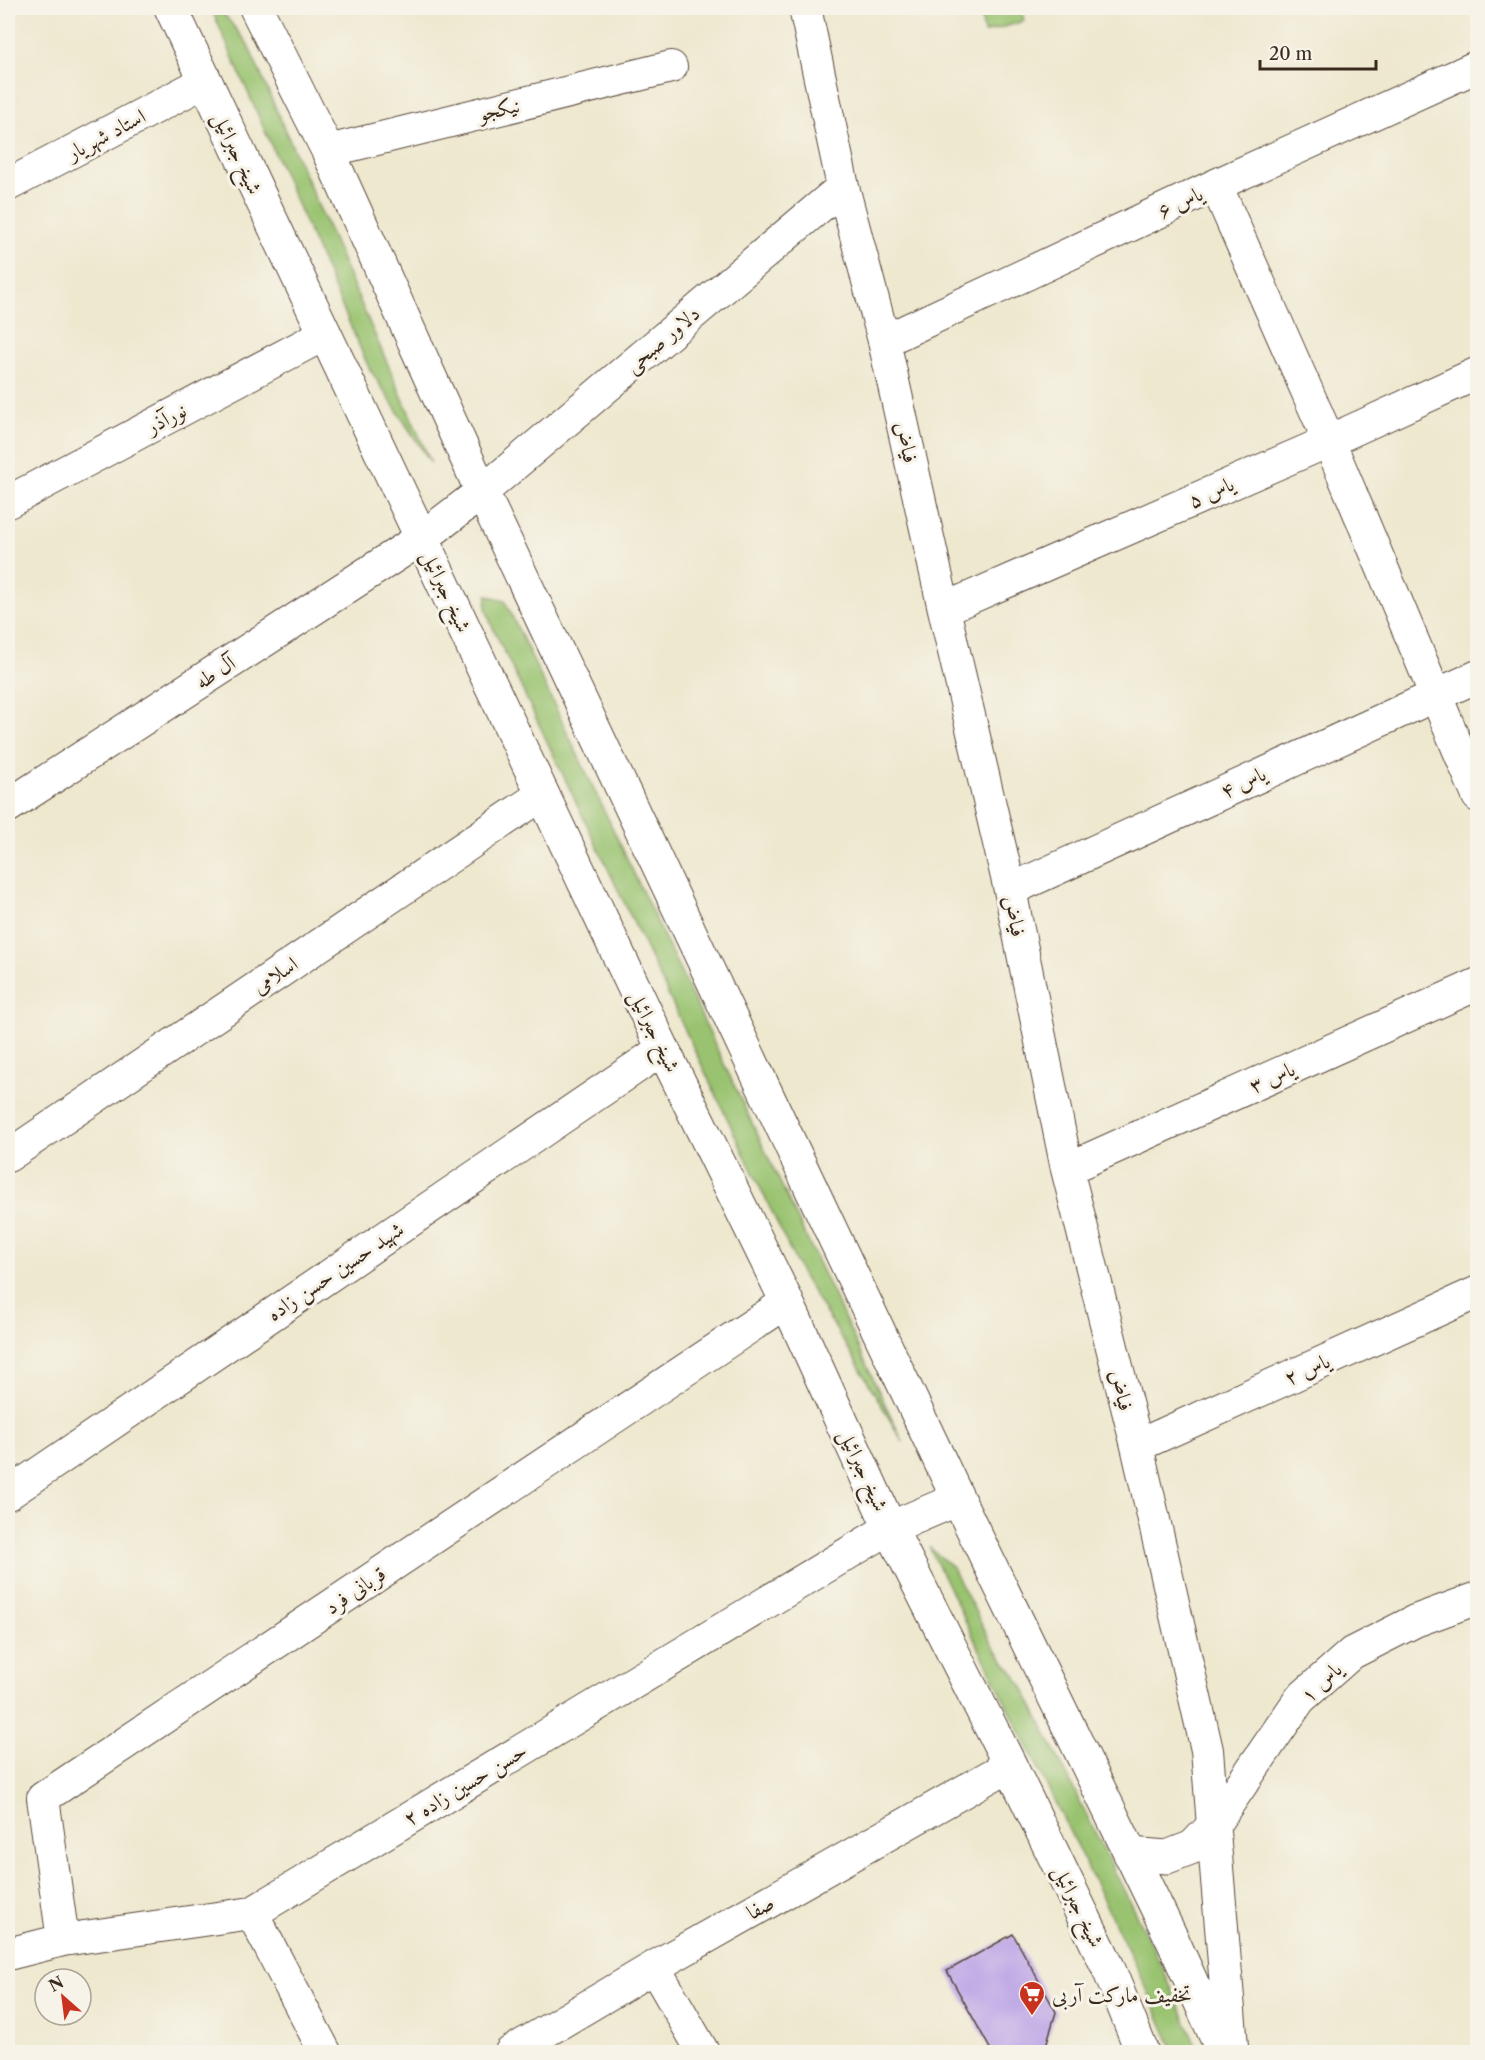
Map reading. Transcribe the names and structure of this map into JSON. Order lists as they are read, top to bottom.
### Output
{
  "streets": {
    "street": [
      "نیکجو",
      "استاد شهریار",
      "شیخ جبرائیل",
      "یاس ۶",
      "دلاور صبحی",
      "نورآذر",
      "فیاض",
      "یاس ۵",
      "آل طه",
      "یاس ۴",
      "اسلامی",
      "یاس ۳",
      "شهید حسین حسن زاده",
      "یاس ۲",
      "قربانی فرد",
      "یاس ۱",
      "حسن حسین زاده ۲",
      "صفا"
    ]
  },
  "crossings": [
    ["استاد شهریار", "شیخ جبرائیل"],
    ["شیخ جبرائیل", "نورآذر"],
    ["شیخ جبرائیل", "آل طه"],
    ["شیخ جبرائیل", "اسلامی"],
    ["شیخ جبرائیل", "شهید حسین حسن زاده"],
    ["شیخ جبرائیل", "قربانی فرد"],
    ["شیخ جبرائیل", "حسن حسین زاده ۲"],
    ["شیخ جبرائیل", "صفا"],
    ["یاس ۶", "فیاض"],
    ["دلاور صبحی", "فیاض"],
    ["دلاور صبحی", "آل طه"],
    ["فیاض", "یاس ۵"],
    ["فیاض", "یاس ۴"],
    ["فیاض", "یاس ۳"],
    ["فیاض", "یاس ۲"],
    ["فیاض", "یاس ۱"],
    ["قربانی فرد", "حسن حسین زاده ۲"]
  ],
  "places": {
    "supermarket": ["تخفیف مارکت آربی"]
  },
  "scale_bar": "20 m",
  "north": "top left"
}
